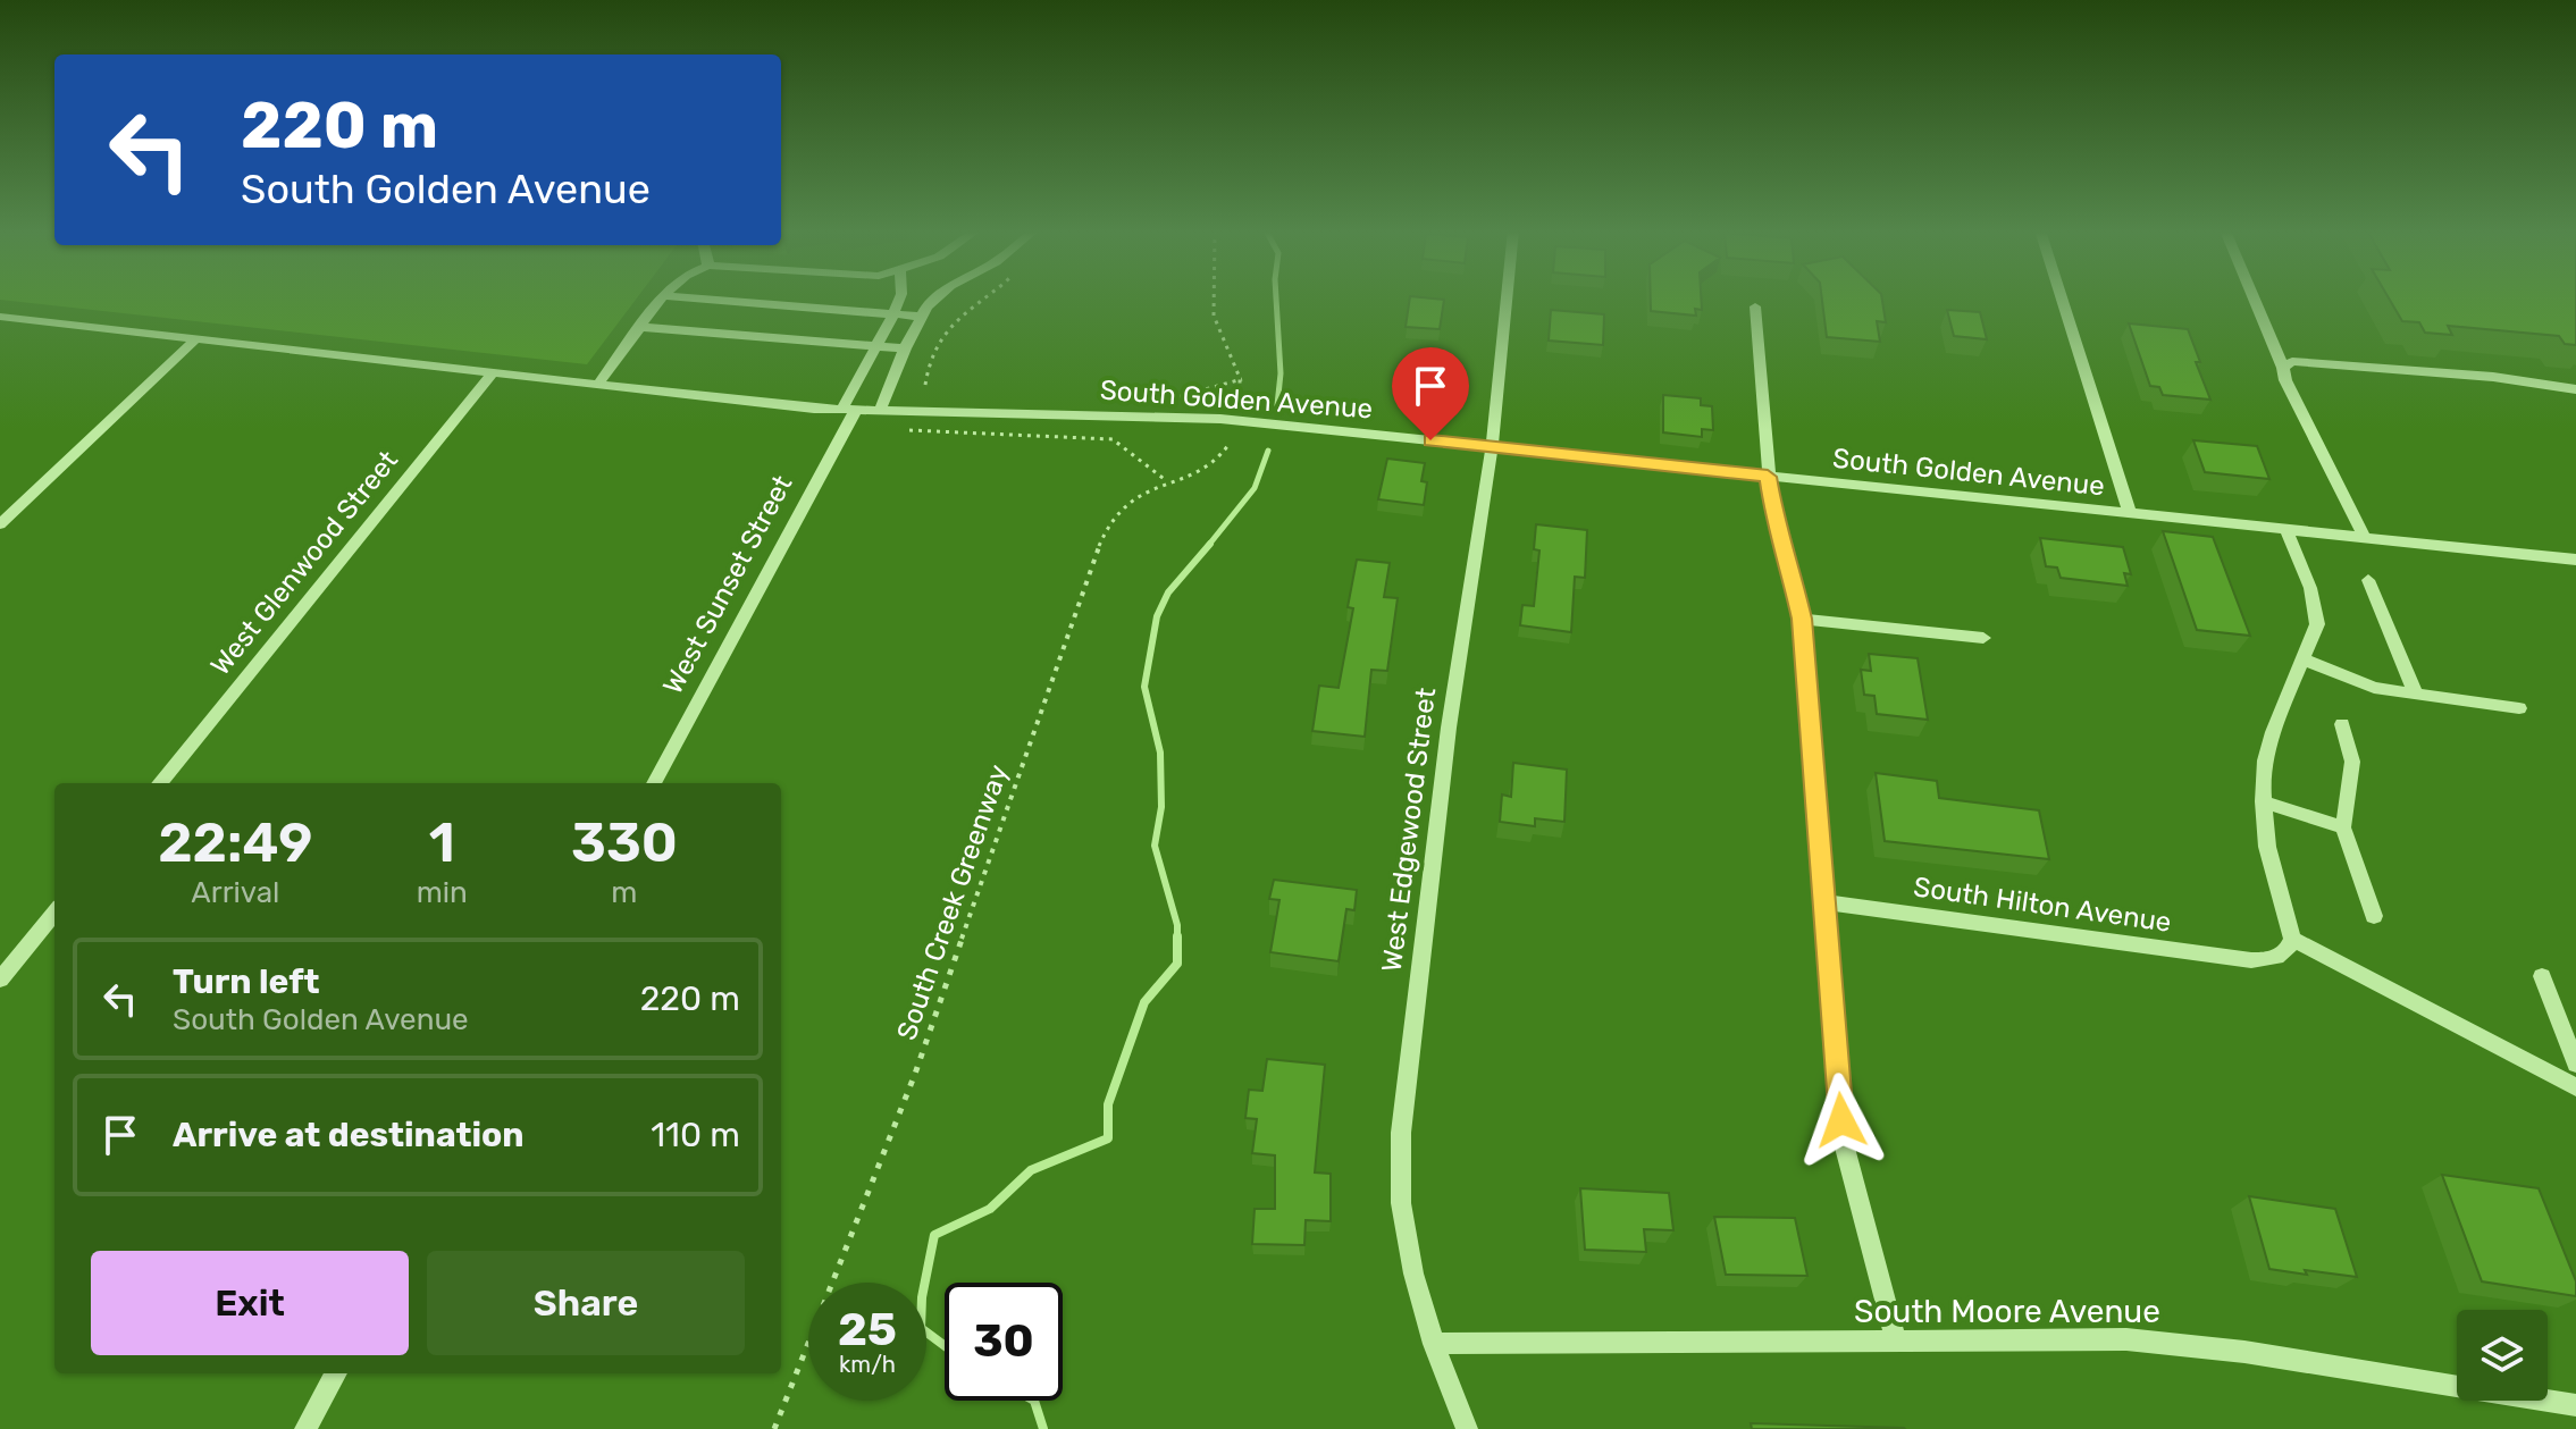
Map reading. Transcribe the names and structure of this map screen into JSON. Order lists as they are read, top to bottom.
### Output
{
  "streets": {
    "street": [
      "South Golden Avenue",
      "West Glenwood Street",
      "West Sunset Street",
      "West Edgewood Street",
      "South Hilton Avenue",
      "South Moore Avenue"
    ],
    "path": ["South Creek Greenway"]
  },
  "crossings": [
    ["South Golden Avenue", "West Glenwood Street"],
    ["South Golden Avenue", "West Sunset Street"],
    ["South Golden Avenue", "West Edgewood Street"],
    ["West Edgewood Street", "South Moore Avenue"]
  ],
  "page": {
    "turn": ["220 m", "South Golden Avenue"],
    "eta": [
      "22:49",
      "Arrival",
      "1",
      "min",
      "330",
      "m"
    ],
    "list": [
      {
        "name": "Turn left",
        "note": "South Golden Avenue",
        "value": "220 m"
      },
      {
        "name": "Arrive at destination",
        "value": "110 m"
      }
    ],
    "buttons": ["Exit", "Share"],
    "speed": "25 km/h",
    "limit": "30"
  }
}
